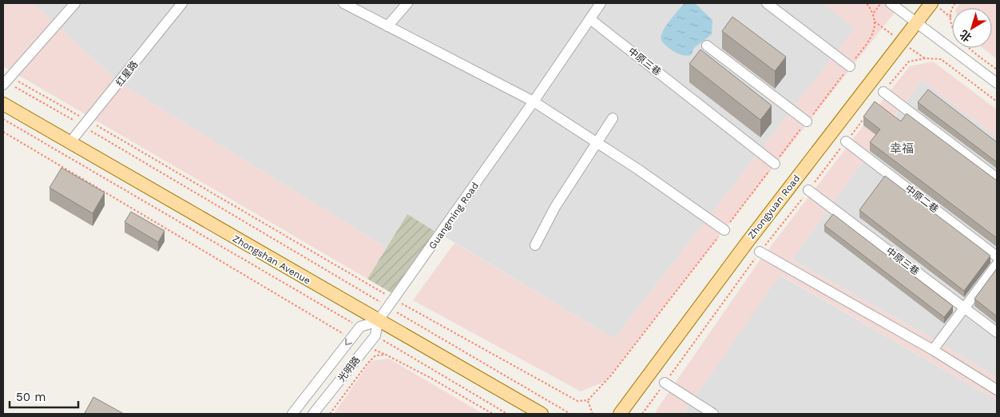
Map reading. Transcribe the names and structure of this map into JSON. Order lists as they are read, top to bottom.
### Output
{
  "streets": {
    "main road": ["Zhongyuan Road", "Zhongshan Avenue"],
    "street": [
      "中原三巷",
      "红星路",
      "中原二巷",
      "Guangming Road",
      "光明路"
    ]
  },
  "crossings": [
    ["中原三巷", "Guangming Road"],
    ["红星路", "Zhongshan Avenue"],
    ["Guangming Road", "Zhongshan Avenue"]
  ],
  "districts": ["幸福"],
  "scale_bar": "50 m",
  "north": "bottom left"
}
